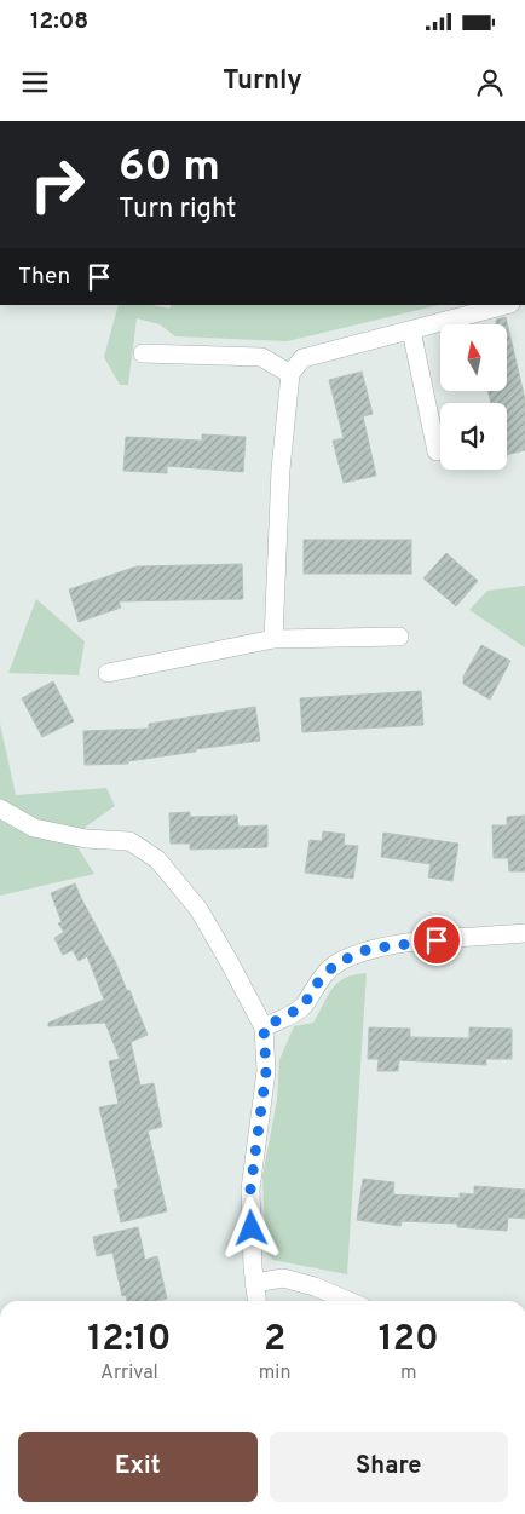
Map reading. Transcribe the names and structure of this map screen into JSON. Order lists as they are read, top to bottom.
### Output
{
  "north": "top",
  "page": {
    "status": "12:08",
    "header": "Turnly",
    "turn": ["60 m", "Turn right"],
    "then": "Then",
    "eta": [
      "12:10",
      "Arrival",
      "2",
      "min",
      "120",
      "m"
    ],
    "buttons": ["Exit", "Share"]
  }
}
